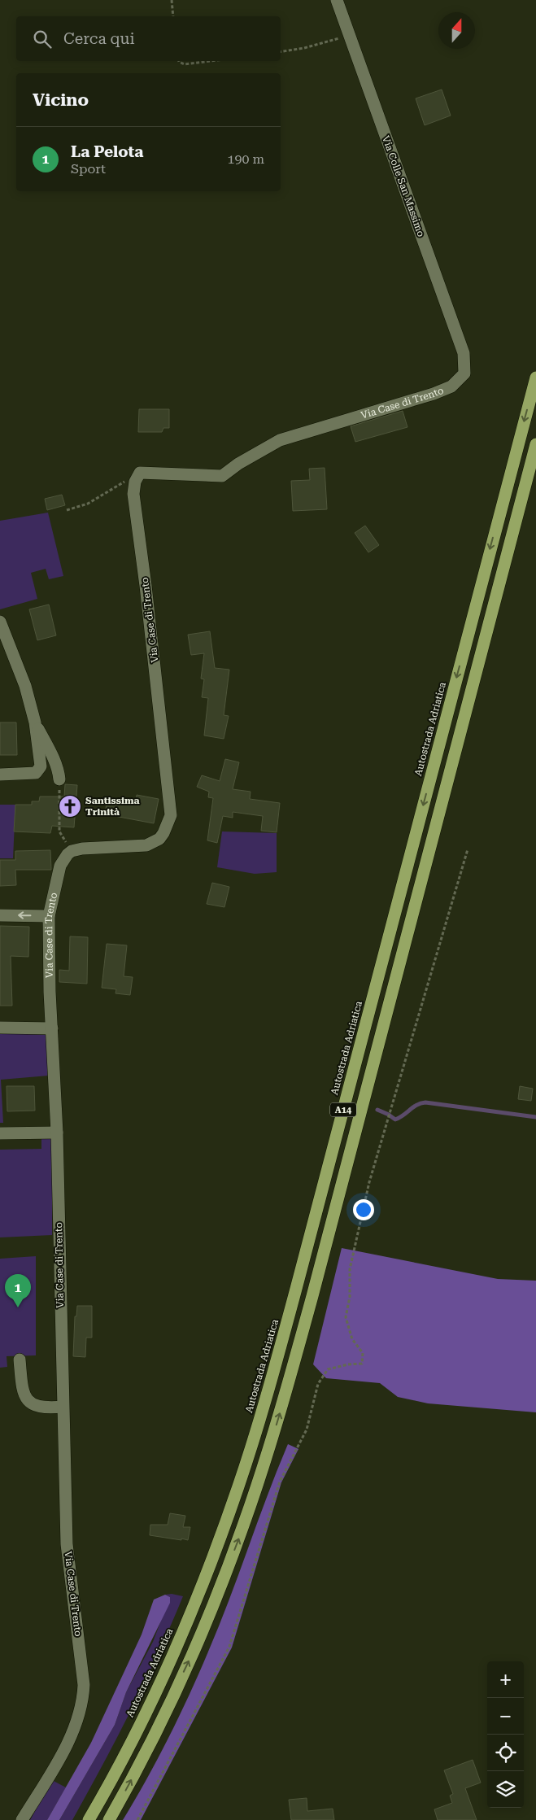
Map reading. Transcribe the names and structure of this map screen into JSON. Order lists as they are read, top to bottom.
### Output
{
  "streets": {
    "highway": ["Autostrada Adriatica", "A14"],
    "street": ["Via Colle San Massimo", "Via Case di Trento"]
  },
  "crossings": [
    ["Via Colle San Massimo", "Via Case di Trento"]
  ],
  "places": {
    "church": ["Santissima Trinità"]
  },
  "north": "top",
  "page": {
    "search": "Cerca qui",
    "heading": "Vicino",
    "list": [
      {
        "mark": "1",
        "name": "La Pelota",
        "note": "Sport",
        "value": "190 m"
      }
    ],
    "pins": "1",
    "map_buttons": ["+", "−"]
  }
}
